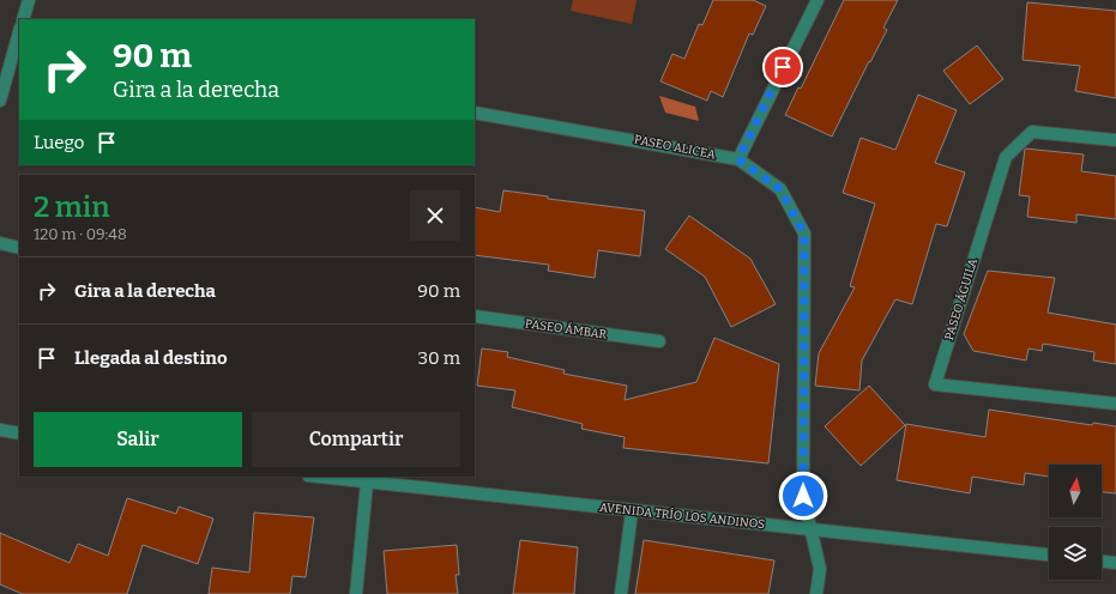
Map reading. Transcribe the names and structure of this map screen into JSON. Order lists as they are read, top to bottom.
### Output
{
  "streets": {
    "street": [
      "PASEO ALICEA",
      "PASEO ÁGUILA",
      "PASEO ÁMBAR",
      "AVENIDA TRÍO LOS ANDINOS"
    ]
  },
  "crossings": [
    ["PASEO ALICEA", "AVENIDA TRÍO LOS ANDINOS"]
  ],
  "north": "top",
  "page": {
    "turn": ["90 m", "Gira a la derecha"],
    "then": "Luego",
    "heading": ["2 min", "120 m · 09:48"],
    "list": [
      {
        "name": "Gira a la derecha",
        "value": "90 m"
      },
      {
        "name": "Llegada al destino",
        "value": "30 m"
      }
    ],
    "buttons": ["Salir", "Compartir"]
  }
}
